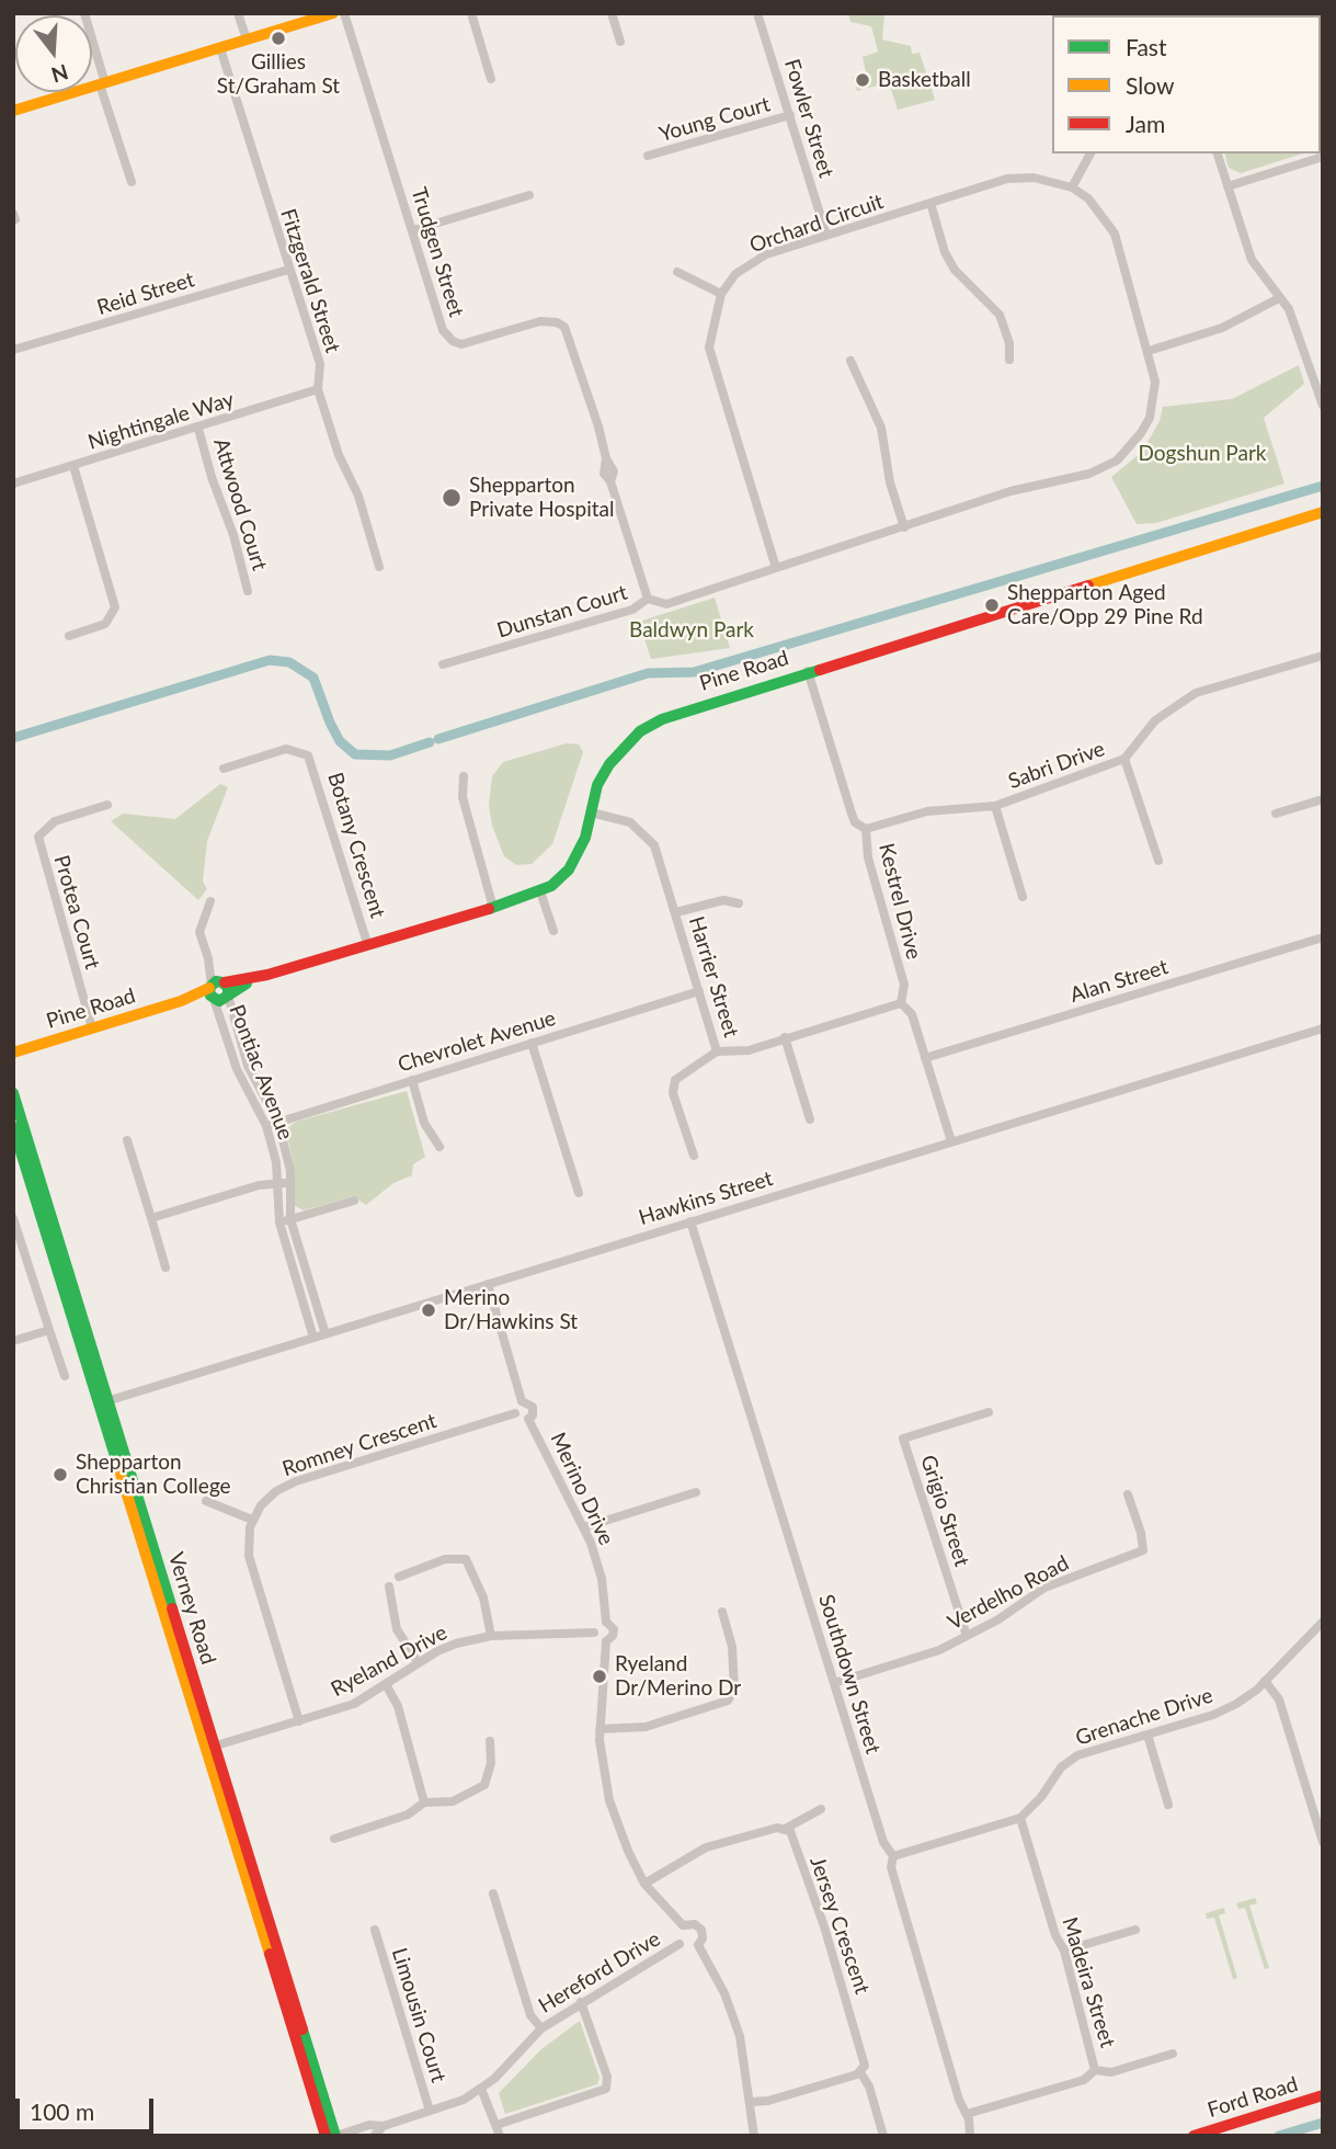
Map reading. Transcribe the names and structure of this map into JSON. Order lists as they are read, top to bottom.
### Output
{
  "streets": {
    "street": [
      "Fowler Street",
      "Young Court",
      "Orchard Circuit",
      "Trudgen Street",
      "Fitzgerald Street",
      "Reid Street",
      "Nightingale Way",
      "Attwood Court",
      "Dunstan Court",
      "Pine Road",
      "Sabri Drive",
      "Botany Crescent",
      "Kestrel Drive",
      "Protea Court",
      "Harrier Street",
      "Alan Street",
      "Chevrolet Avenue",
      "Pontiac Avenue",
      "Hawkins Street",
      "Romney Crescent",
      "Merino Drive",
      "Grigio Street",
      "Verdelho Road",
      "Verney Road",
      "Ryeland Drive",
      "Southdown Street",
      "Grenache Drive",
      "Jersey Crescent",
      "Hereford Drive",
      "Madeira Street",
      "Limousin Court",
      "Ford Road"
    ]
  },
  "crossings": [
    ["Fowler Street", "Young Court"],
    ["Fowler Street", "Orchard Circuit"],
    ["Orchard Circuit", "Dunstan Court"],
    ["Trudgen Street", "Dunstan Court"],
    ["Fitzgerald Street", "Reid Street"],
    ["Fitzgerald Street", "Nightingale Way"],
    ["Nightingale Way", "Attwood Court"],
    ["Pine Road", "Botany Crescent"],
    ["Pine Road", "Kestrel Drive"],
    ["Pine Road", "Protea Court"],
    ["Pine Road", "Harrier Street"],
    ["Pine Road", "Pontiac Avenue"],
    ["Sabri Drive", "Kestrel Drive"],
    ["Kestrel Drive", "Harrier Street"],
    ["Kestrel Drive", "Alan Street"],
    ["Kestrel Drive", "Hawkins Street"],
    ["Harrier Street", "Chevrolet Avenue"],
    ["Chevrolet Avenue", "Pontiac Avenue"],
    ["Pontiac Avenue", "Hawkins Street"],
    ["Hawkins Street", "Verney Road"],
    ["Hawkins Street", "Southdown Street"],
    ["Romney Crescent", "Merino Drive"],
    ["Merino Drive", "Ryeland Drive"],
    ["Grigio Street", "Verdelho Road"],
    ["Verdelho Road", "Southdown Street"],
    ["Verney Road", "Ryeland Drive"],
    ["Verney Road", "Hereford Drive"],
    ["Southdown Street", "Madeira Street"],
    ["Grenache Drive", "Madeira Street"],
    ["Hereford Drive", "Limousin Court"]
  ],
  "parks": ["Dogshun Park", "Baldwyn Park"],
  "places": [
    "Gillies St/Graham St",
    "Basketball",
    "Shepparton Private Hospital",
    "Shepparton Aged Care/Opp 29 Pine Rd",
    "Merino Dr/Hawkins St",
    "Shepparton Christian College",
    "Ryeland Dr/Merino Dr"
  ],
  "legend": ["Fast", "Slow", "Jam"],
  "scale_bar": "100 m",
  "north": "bottom"
}
